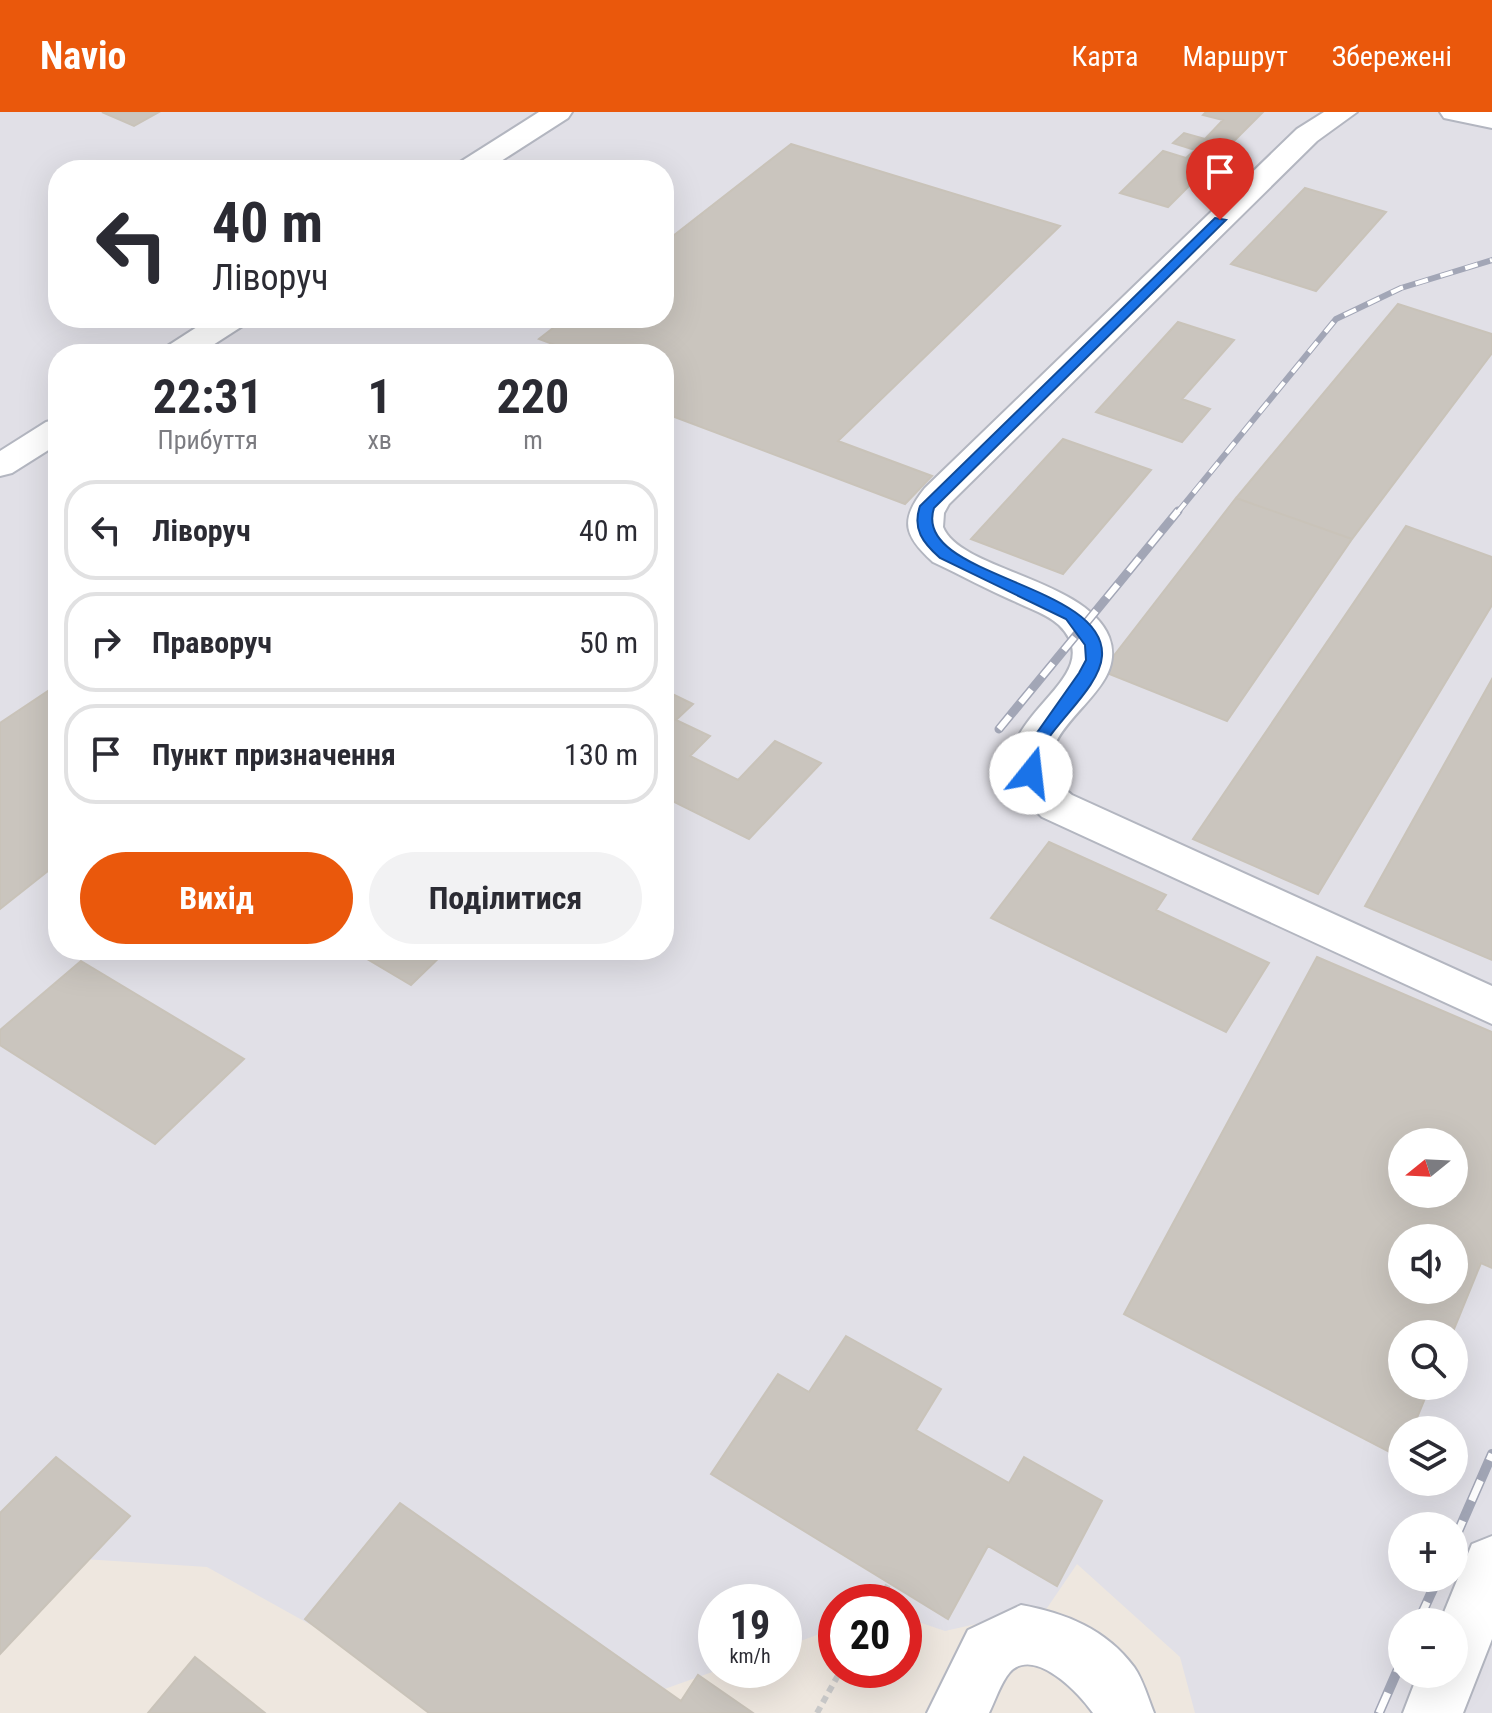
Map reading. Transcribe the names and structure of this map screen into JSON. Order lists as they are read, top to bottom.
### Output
{
  "north": "left",
  "page": {
    "header": "Navio",
    "nav": ["Карта", "Маршрут", "Збережені"],
    "turn": ["40 m", "Ліворуч"],
    "eta": [
      "22:31",
      "Прибуття",
      "1",
      "хв",
      "220",
      "m"
    ],
    "list": [
      {
        "name": "Ліворуч",
        "value": "40 m"
      },
      {
        "name": "Праворуч",
        "value": "50 m"
      },
      {
        "name": "Пункт призначення",
        "value": "130 m"
      }
    ],
    "buttons": ["Вихід", "Поділитися"],
    "map_buttons": ["+", "−"],
    "speed": "19 km/h",
    "limit": "20"
  }
}
